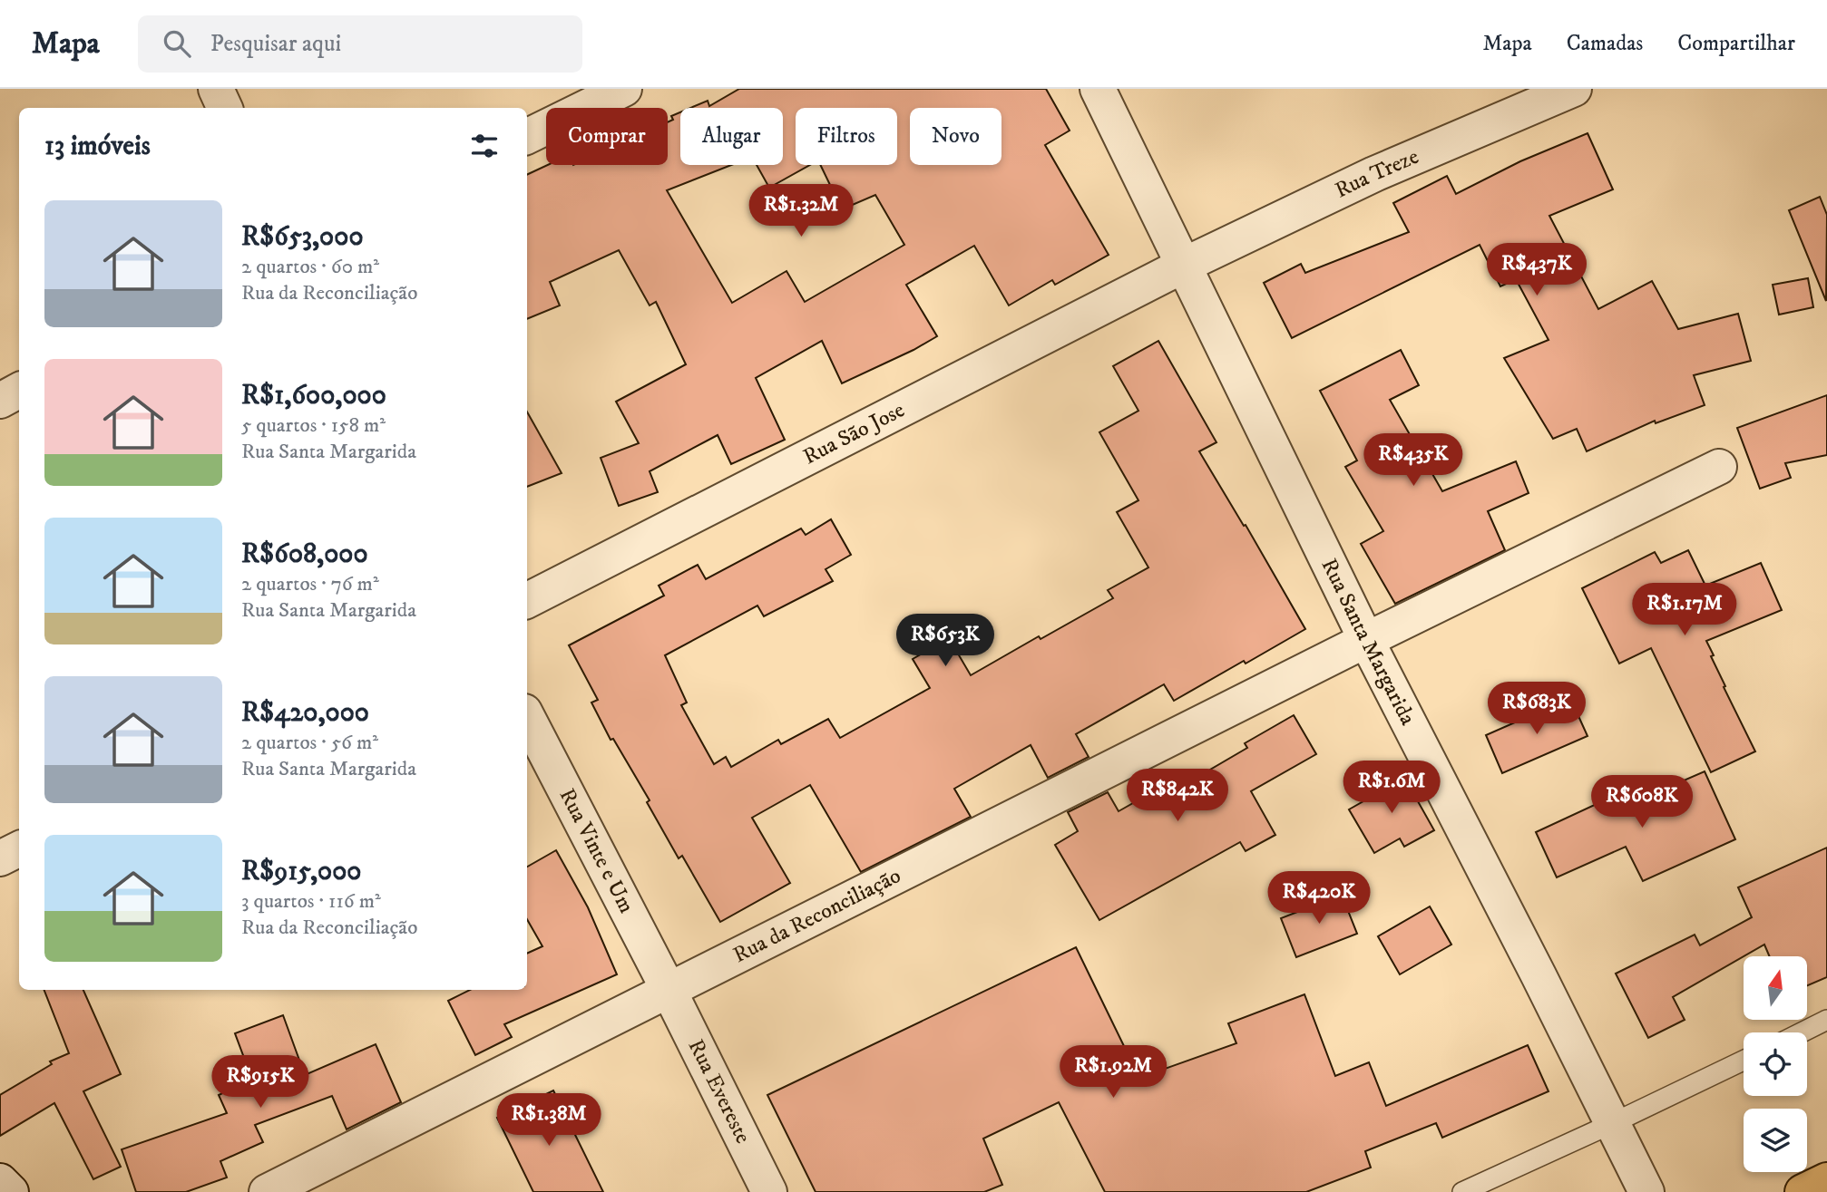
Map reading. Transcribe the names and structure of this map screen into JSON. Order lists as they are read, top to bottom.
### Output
{
  "streets": {
    "street": [
      "Rua Treze",
      "Rua São Jose",
      "Rua Santa Margarida",
      "Rua Vinte e Um",
      "Rua da Reconciliação",
      "Rua Evereste"
    ]
  },
  "crossings": [
    ["Rua Treze", "Rua São Jose"],
    ["Rua Treze", "Rua Santa Margarida"],
    ["Rua São Jose", "Rua Santa Margarida"],
    ["Rua Santa Margarida", "Rua da Reconciliação"],
    ["Rua Vinte e Um", "Rua da Reconciliação"],
    ["Rua Vinte e Um", "Rua Evereste"],
    ["Rua da Reconciliação", "Rua Evereste"]
  ],
  "north": "top",
  "page": {
    "header": "Mapa",
    "search": "Pesquisar aqui",
    "nav": ["Mapa", "Camadas", "Compartilhar"],
    "chip": [
      "Comprar",
      "Alugar",
      "Filtros",
      "Novo"
    ],
    "heading": "13 imóveis",
    "price": [
      "R$1.32M",
      "R$437K",
      "R$435K",
      "R$1.17M",
      "R$653K",
      "R$683K",
      "R$1.6M",
      "R$842K",
      "R$608K",
      "R$420K",
      "R$1.92M",
      "R$915K",
      "R$1.38M"
    ],
    "list": [
      {
        "name": "R$653,000",
        "note": "2 quartos · 60 m² · Rua da Reconciliação"
      },
      {
        "name": "R$1,600,000",
        "note": "5 quartos · 158 m² · Rua Santa Margarida"
      },
      {
        "name": "R$608,000",
        "note": "2 quartos · 76 m² · Rua Santa Margarida"
      },
      {
        "name": "R$420,000",
        "note": "2 quartos · 56 m² · Rua Santa Margarida"
      },
      {
        "name": "R$915,000",
        "note": "3 quartos · 116 m² · Rua da Reconciliação"
      }
    ]
  }
}
